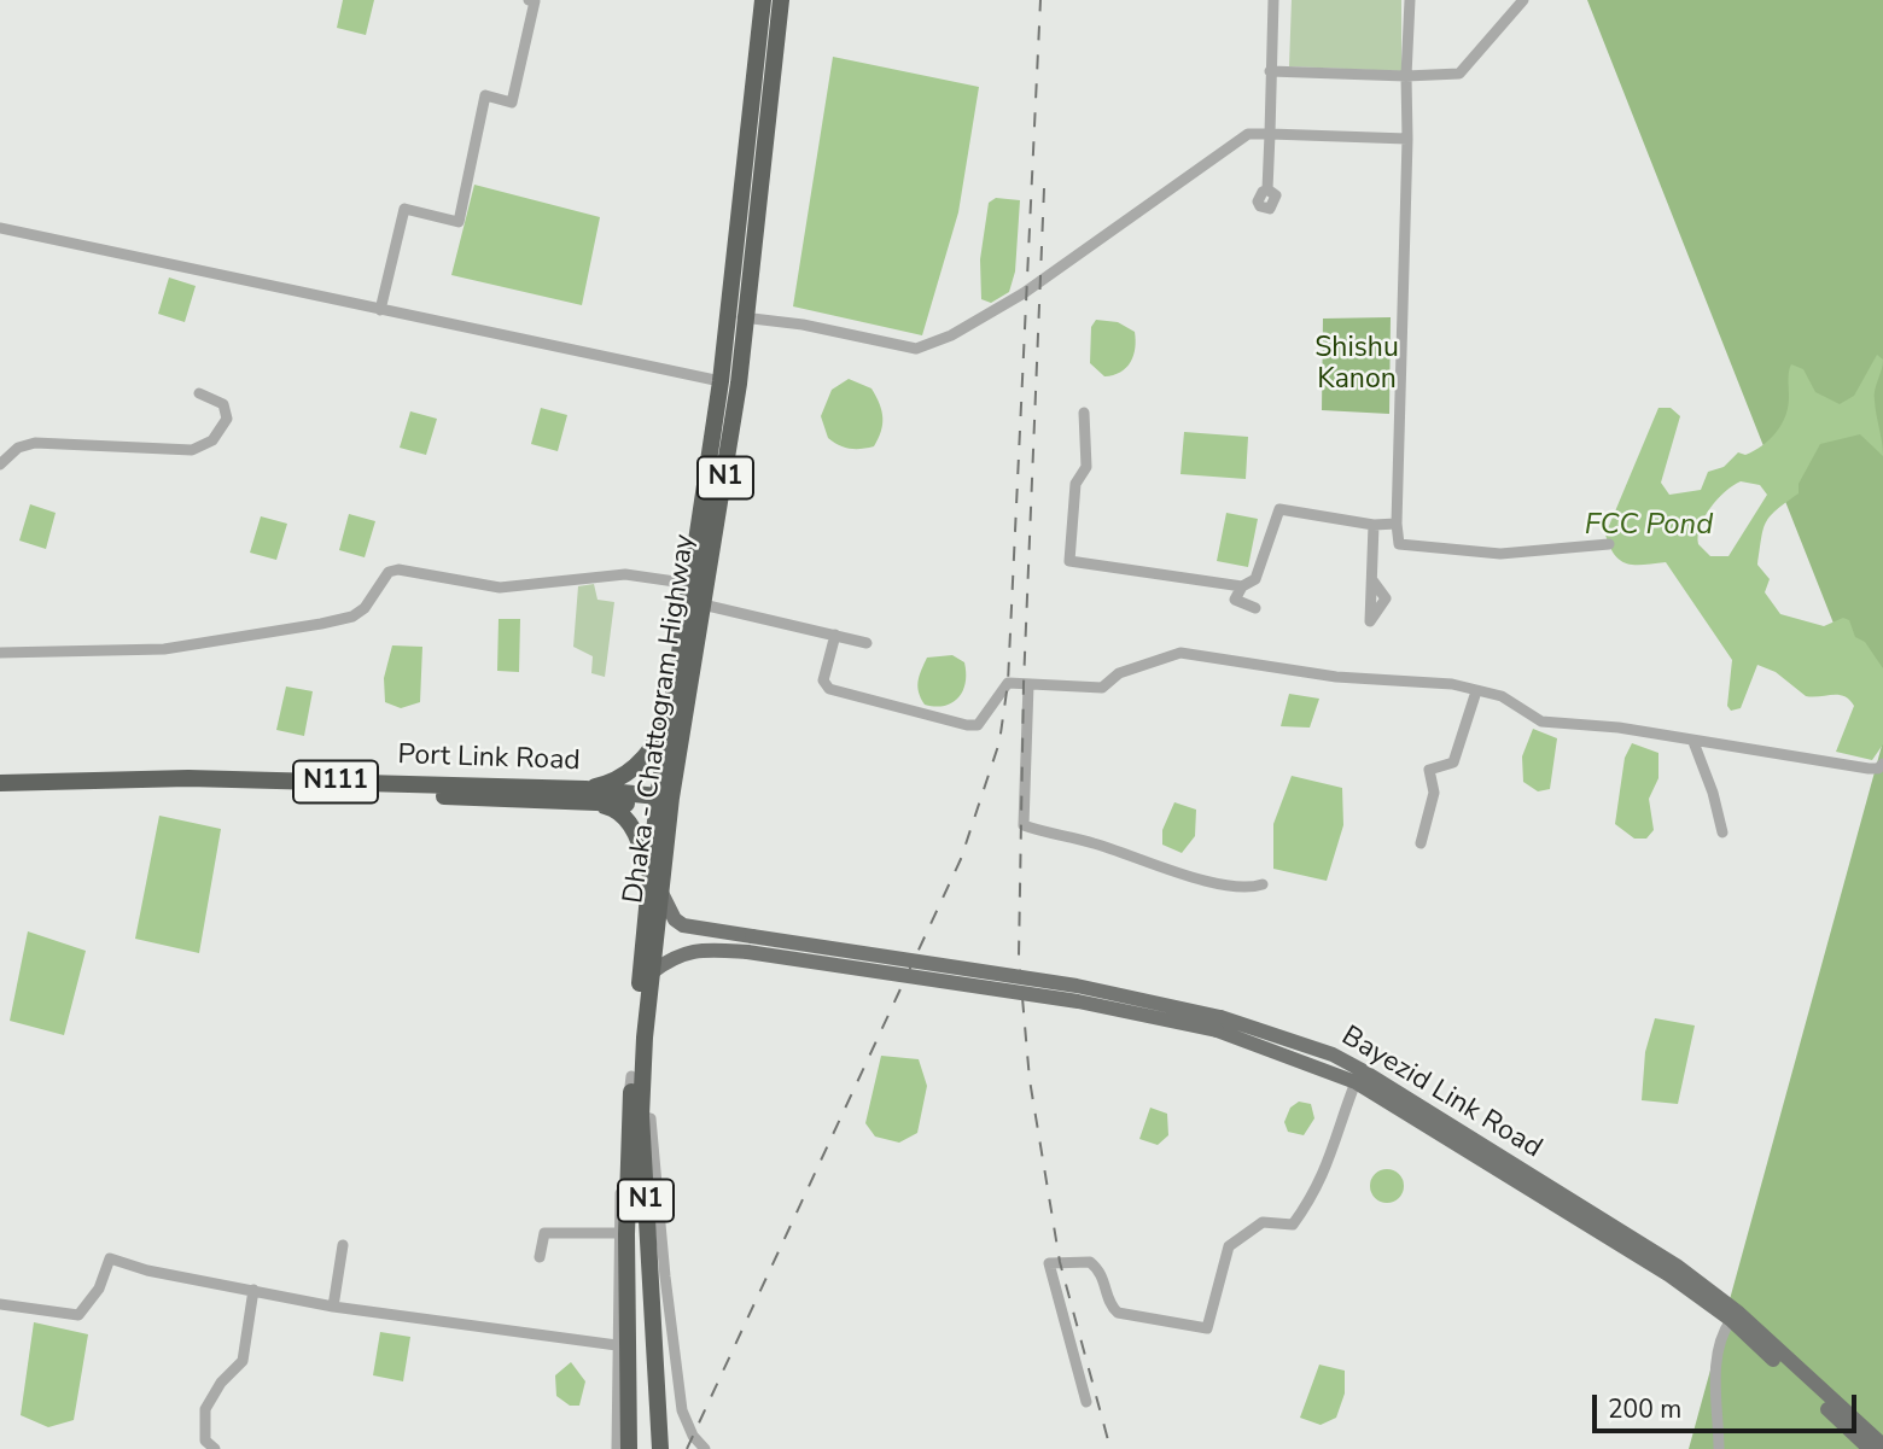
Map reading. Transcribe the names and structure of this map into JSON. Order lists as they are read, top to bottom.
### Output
{
  "streets": {
    "highway": [
      "N1",
      "Dhaka - Chattogram Highway",
      "Port Link Road",
      "N111"
    ],
    "main road": ["Bayezid Link Road"]
  },
  "crossings": [
    ["Dhaka - Chattogram Highway", "Port Link Road"],
    ["Dhaka - Chattogram Highway", "Bayezid Link Road"]
  ],
  "water": ["FCC Pond"],
  "parks": ["Shishu Kanon"],
  "scale_bar": "200 m"
}
